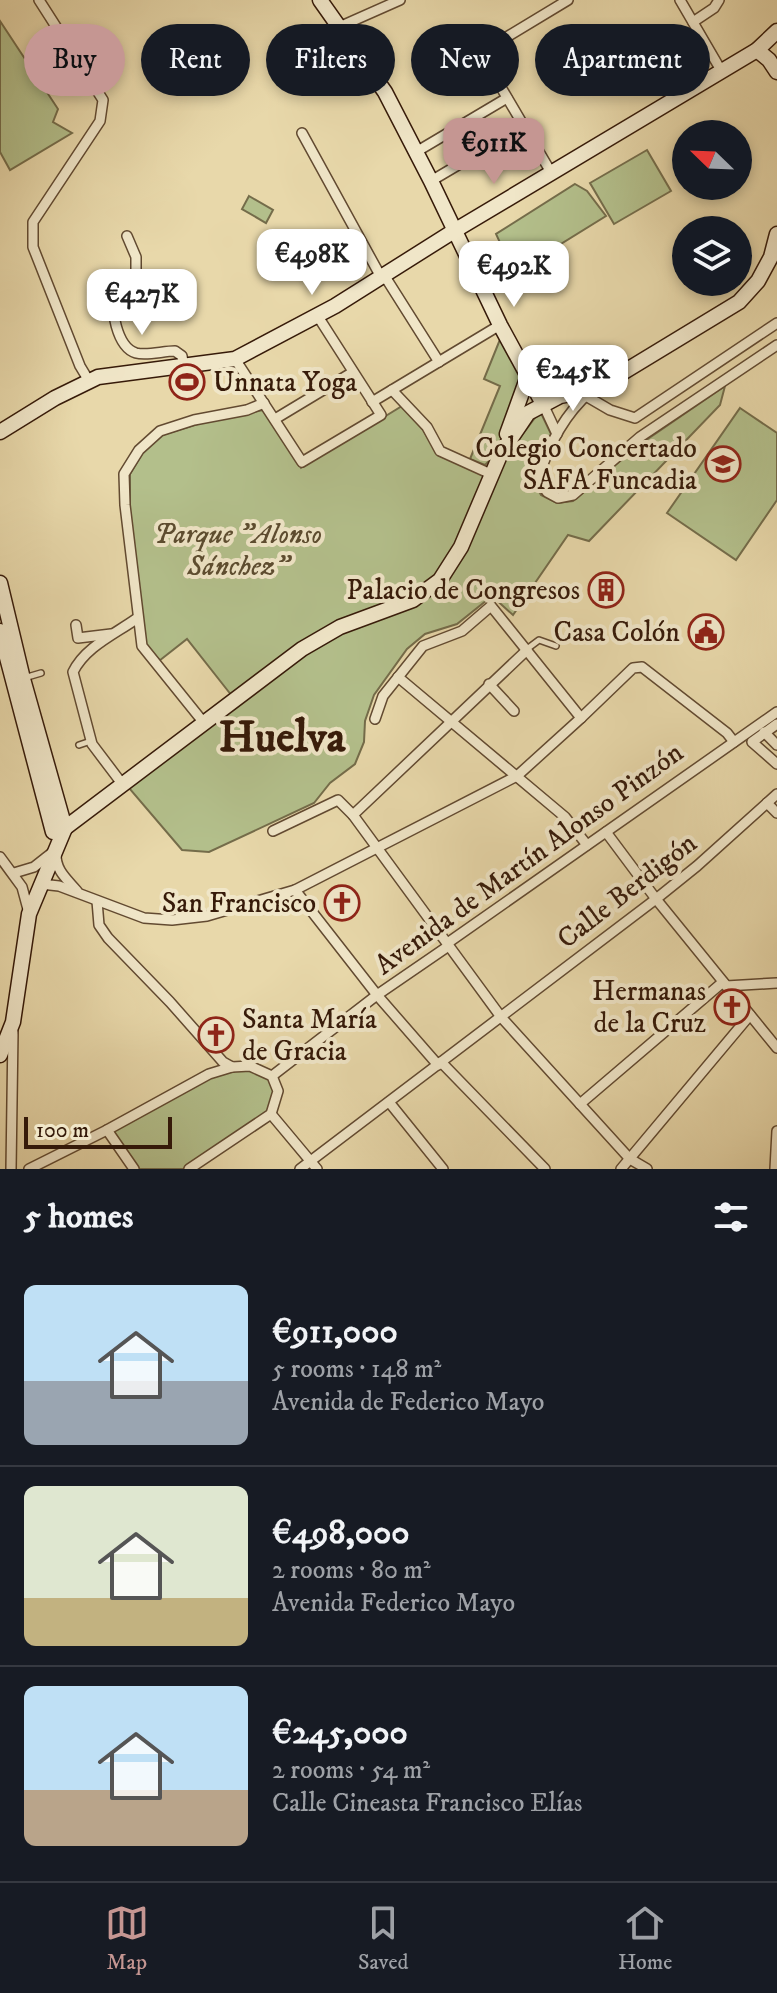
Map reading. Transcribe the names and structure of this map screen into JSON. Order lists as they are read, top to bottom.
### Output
{
  "streets": {
    "street": ["Avenida de Martín Alonso Pinzón", "Calle Berdigón"]
  },
  "districts": ["Huelva"],
  "parks": ["Parque \"Alonso Sánchez\""],
  "places": {
    "sports": ["Unnata Yoga"],
    "school or university": ["Colegio Concertado SAFA Funcadia"],
    "building": ["Palacio de Congresos"],
    "public building": ["Casa Colón"],
    "church": ["San Francisco", "Hermanas de la Cruz", "Santa María de Gracia"]
  },
  "scale_bar": "100 m",
  "north": "top left",
  "page": {
    "chip": [
      "Buy",
      "Rent",
      "Filters",
      "New",
      "Apartment"
    ],
    "price": [
      "€911K",
      "€498K",
      "€492K",
      "€427K",
      "€245K"
    ],
    "scale": "100 m",
    "heading": "5 homes",
    "list": [
      {
        "name": "€911,000",
        "note": "5 rooms · 148 m² · Avenida de Federico Mayo"
      },
      {
        "name": "€498,000",
        "note": "2 rooms · 80 m² · Avenida Federico Mayo"
      },
      {
        "name": "€245,000",
        "note": "2 rooms · 54 m² · Calle Cineasta Francisco Elías"
      }
    ],
    "tabs": ["Map", "Saved", "Home"]
  }
}
